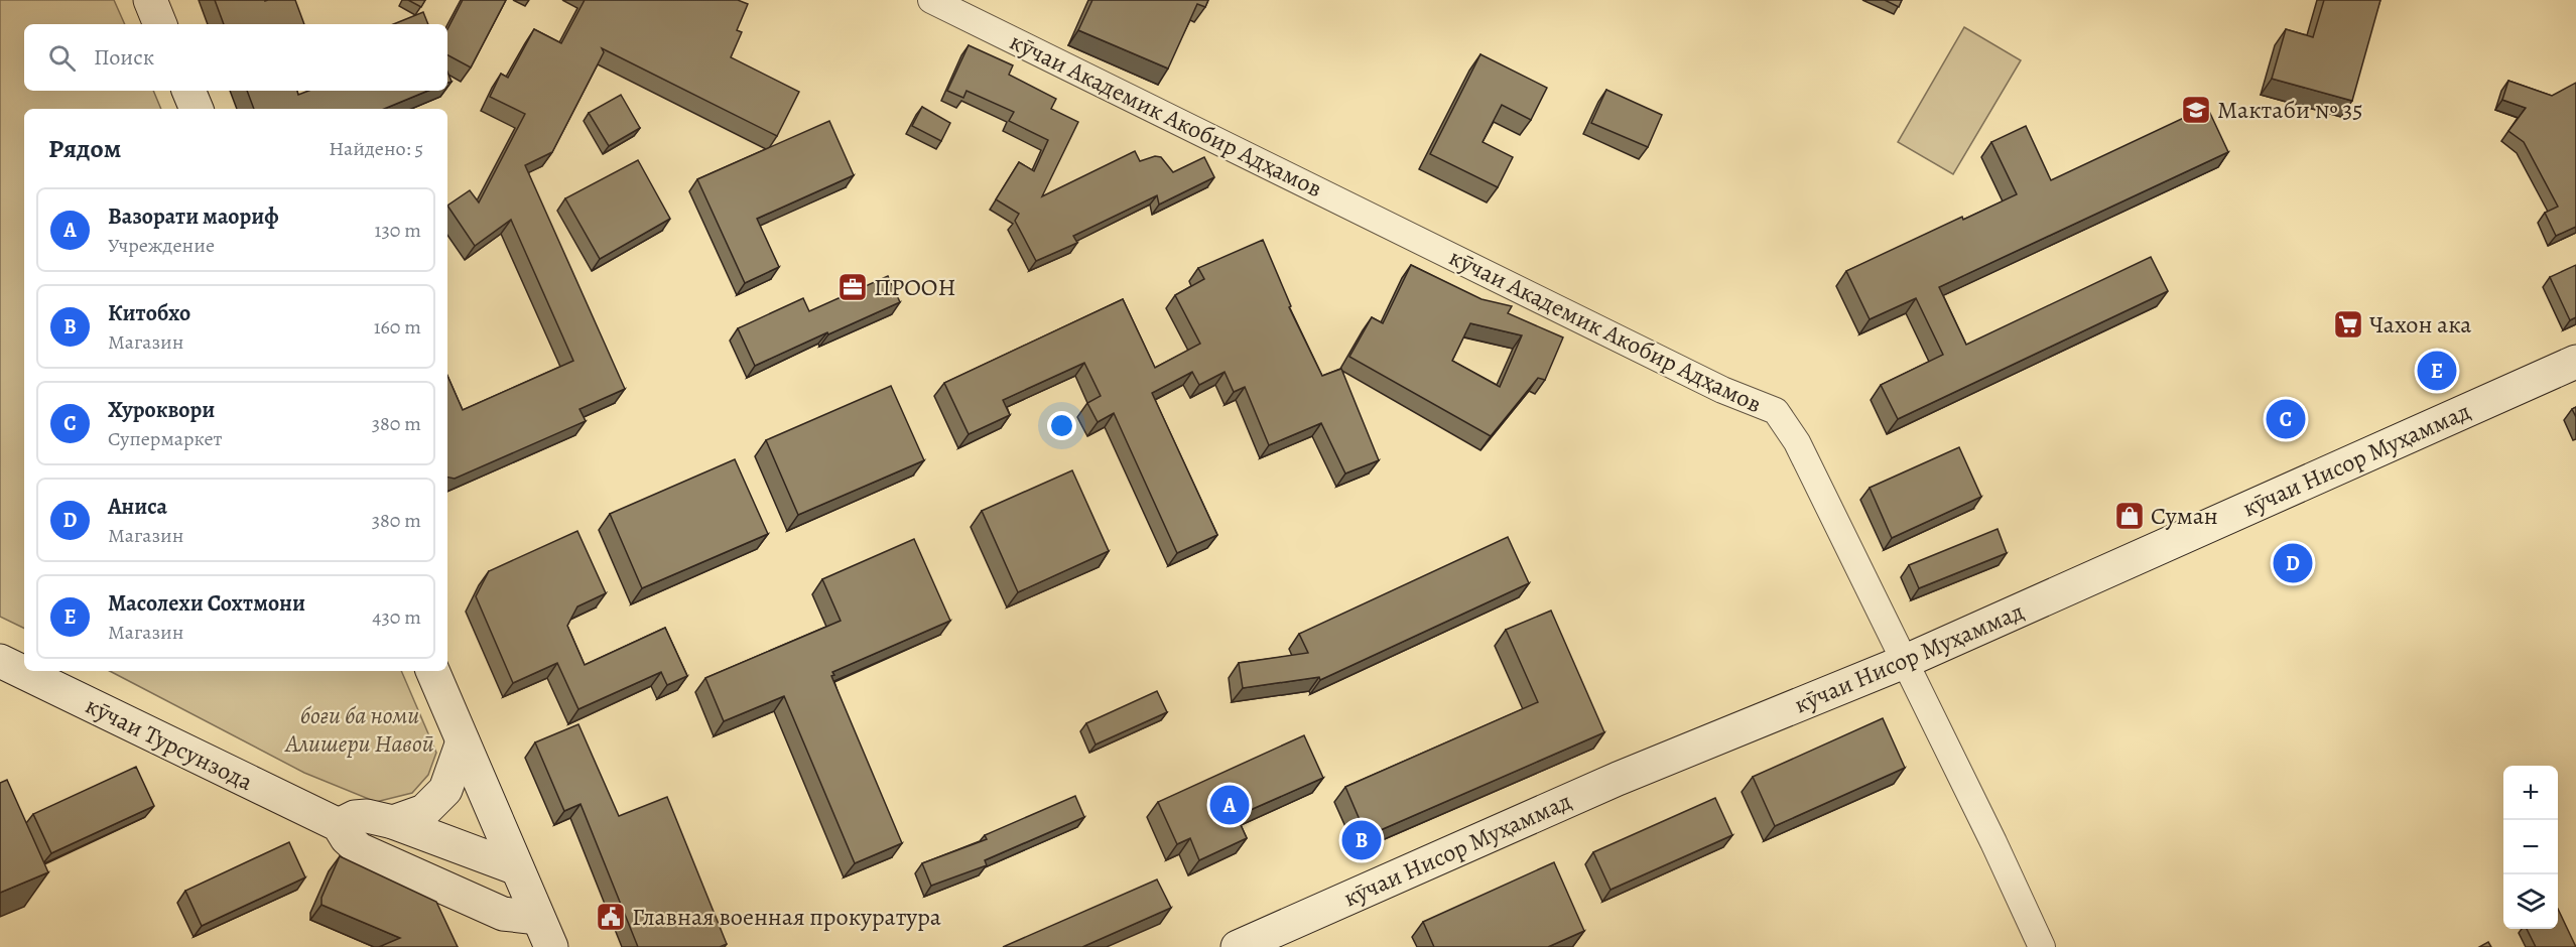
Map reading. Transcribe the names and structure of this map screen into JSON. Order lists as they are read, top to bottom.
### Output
{
  "streets": {
    "street": ["кӯчаи Академик Акобир Адҳамов", "кӯчаи Нисор Муҳаммад", "кӯчаи Турсунзода"]
  },
  "crossings": [
    ["кӯчаи Академик Акобир Адҳамов", "кӯчаи Нисор Муҳаммад"]
  ],
  "parks": ["боғи ба номи Алишери Навоӣ"],
  "places": {
    "school or university": ["Мактаби № 35"],
    "office": ["ПРООН"],
    "supermarket": ["Чахон ака"],
    "shop": ["Суман"],
    "public building": ["Главная военная прокуратура"]
  },
  "page": {
    "search": "Поиск",
    "heading": ["Рядом", "Найдено: 5"],
    "list": [
      {
        "mark": "A",
        "name": "Вазорати маориф",
        "note": "Учреждение",
        "value": "130 m"
      },
      {
        "mark": "B",
        "name": "Китобхо",
        "note": "Магазин",
        "value": "160 m"
      },
      {
        "mark": "C",
        "name": "Хуроквори",
        "note": "Супермаркет",
        "value": "380 m"
      },
      {
        "mark": "D",
        "name": "Аниса",
        "note": "Магазин",
        "value": "380 m"
      },
      {
        "mark": "E",
        "name": "Масолехи Сохтмони",
        "note": "Магазин",
        "value": "430 m"
      }
    ],
    "pins": [
      "E",
      "C",
      "D",
      "A",
      "B"
    ],
    "map_buttons": ["+", "−"]
  }
}
